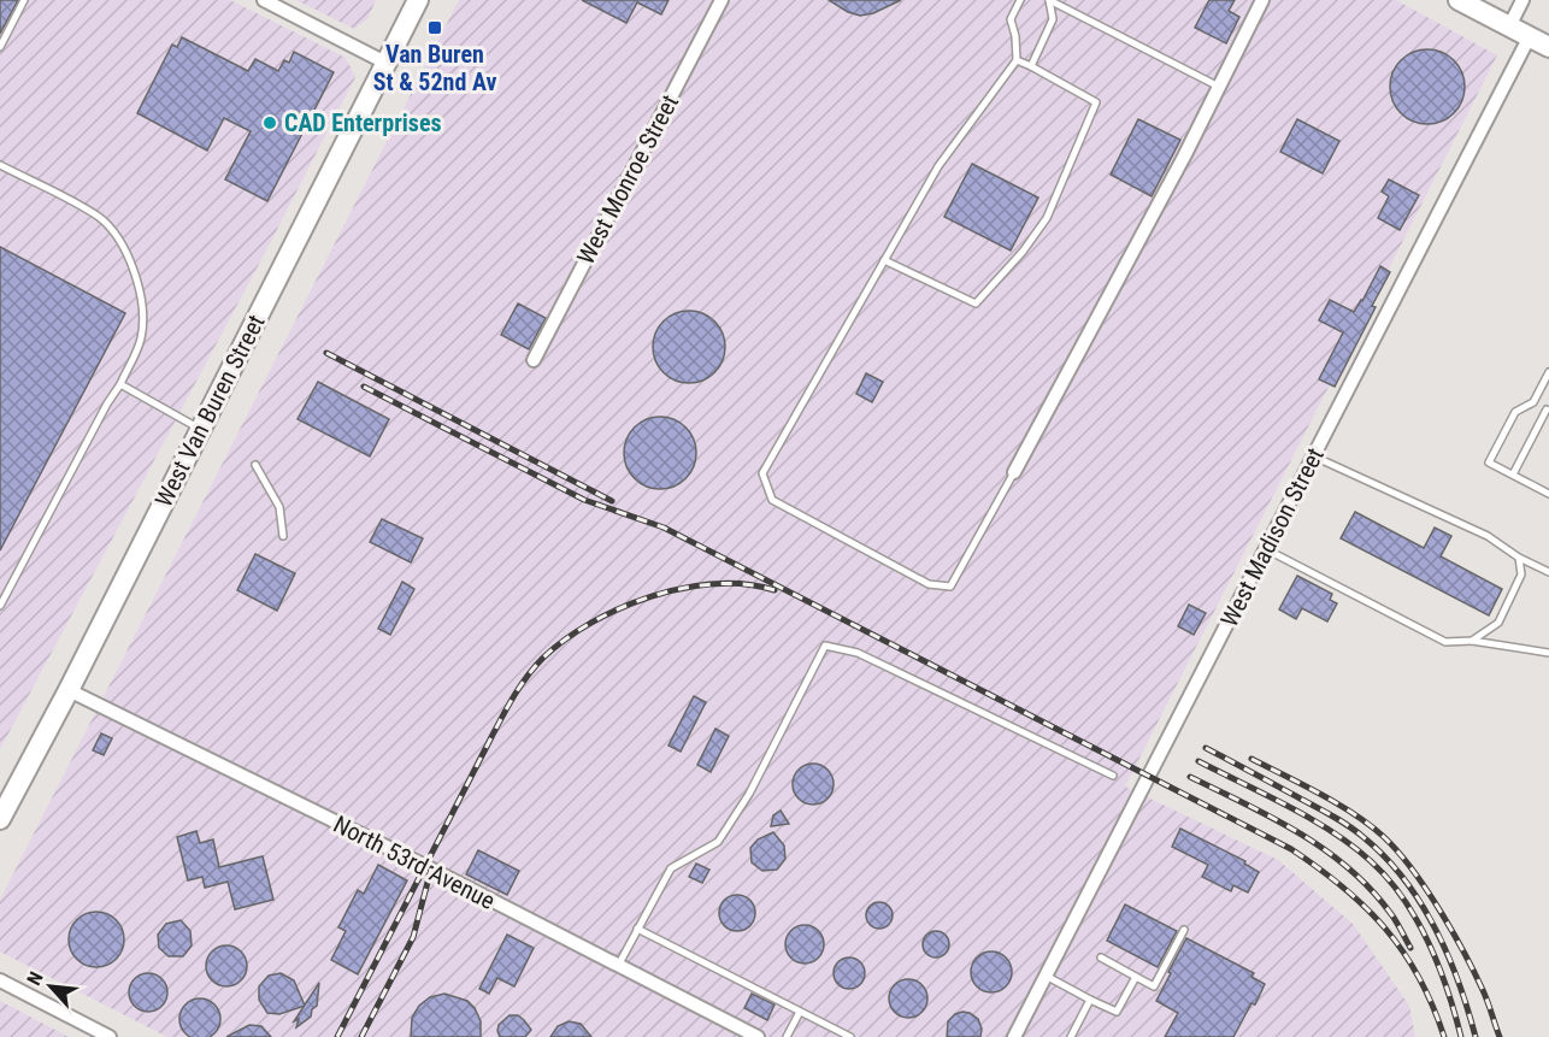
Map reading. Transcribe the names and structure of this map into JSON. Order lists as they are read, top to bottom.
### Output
{
  "streets": {
    "main road": ["West Van Buren Street"],
    "street": ["West Monroe Street", "West Madison Street", "North 53rd Avenue"]
  },
  "crossings": [
    ["West Van Buren Street", "North 53rd Avenue"]
  ],
  "places": {
    "transit": ["Van Buren St & 52nd Av"],
    "other": ["CAD Enterprises"]
  },
  "north": "top left"
}
